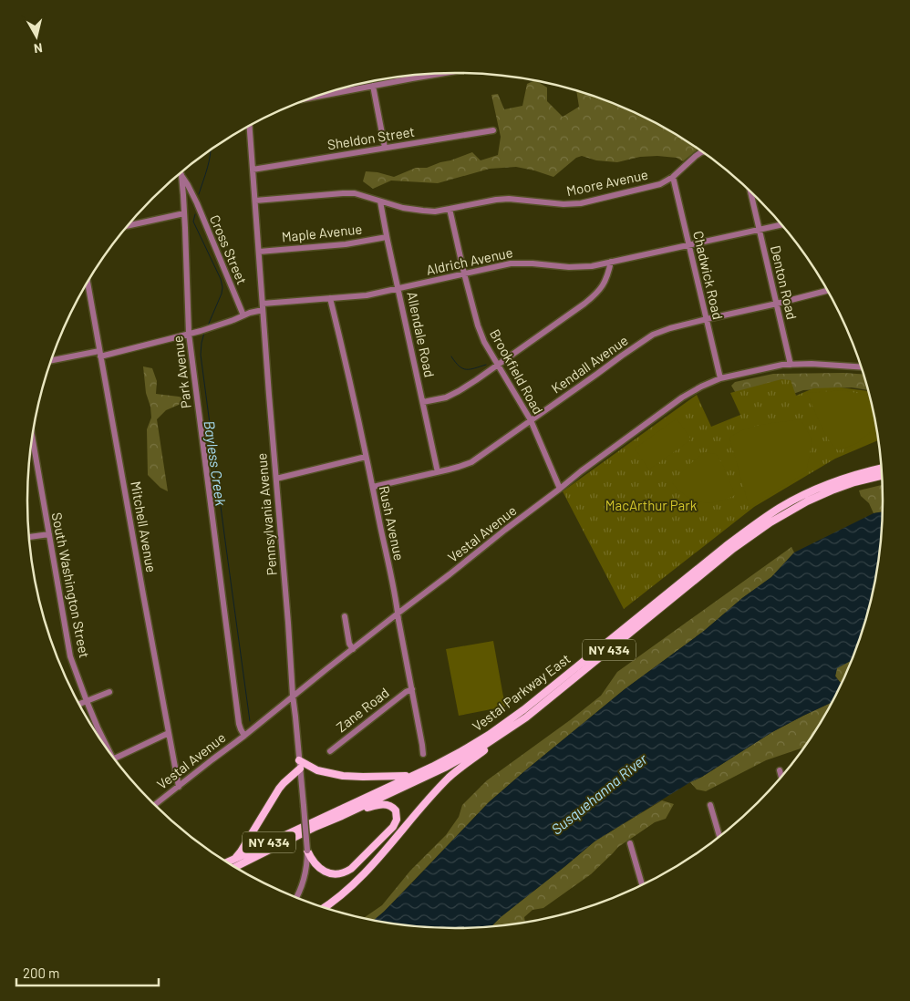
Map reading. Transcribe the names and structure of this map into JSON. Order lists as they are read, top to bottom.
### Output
{
  "streets": {
    "main road": ["NY 434", "Vestal Parkway East"],
    "street": [
      "Sheldon Street",
      "Moore Avenue",
      "Maple Avenue",
      "Cross Street",
      "Aldrich Avenue",
      "Chadwick Road",
      "Denton Road",
      "Allendale Road",
      "Kendall Avenue",
      "Park Avenue",
      "Brookfield Road",
      "Pennsylvania Avenue",
      "Rush Avenue",
      "Mitchell Avenue",
      "Vestal Avenue",
      "South Washington Street",
      "Zane Road"
    ]
  },
  "crossings": [
    ["Sheldon Street", "Pennsylvania Avenue"],
    ["Moore Avenue", "Chadwick Road"],
    ["Moore Avenue", "Allendale Road"],
    ["Moore Avenue", "Brookfield Road"],
    ["Moore Avenue", "Pennsylvania Avenue"],
    ["Maple Avenue", "Allendale Road"],
    ["Maple Avenue", "Pennsylvania Avenue"],
    ["Cross Street", "Park Avenue"],
    ["Aldrich Avenue", "Chadwick Road"],
    ["Aldrich Avenue", "Denton Road"],
    ["Aldrich Avenue", "Allendale Road"],
    ["Aldrich Avenue", "Brookfield Road"],
    ["Aldrich Avenue", "Pennsylvania Avenue"],
    ["Aldrich Avenue", "Rush Avenue"],
    ["Chadwick Road", "Kendall Avenue"],
    ["Chadwick Road", "Vestal Avenue"],
    ["Denton Road", "Kendall Avenue"],
    ["Denton Road", "Vestal Avenue"],
    ["Allendale Road", "Kendall Avenue"],
    ["Kendall Avenue", "Brookfield Road"],
    ["Kendall Avenue", "Rush Avenue"],
    ["Park Avenue", "Vestal Avenue"],
    ["Brookfield Road", "Vestal Avenue"],
    ["Pennsylvania Avenue", "Vestal Avenue"],
    ["Rush Avenue", "Vestal Avenue"],
    ["Rush Avenue", "Zane Road"],
    ["Mitchell Avenue", "Vestal Avenue"]
  ],
  "water": ["Bayless Creek", "Susquehanna River"],
  "parks": ["MacArthur Park"],
  "scale_bar": "200 m",
  "north": "bottom"
}
